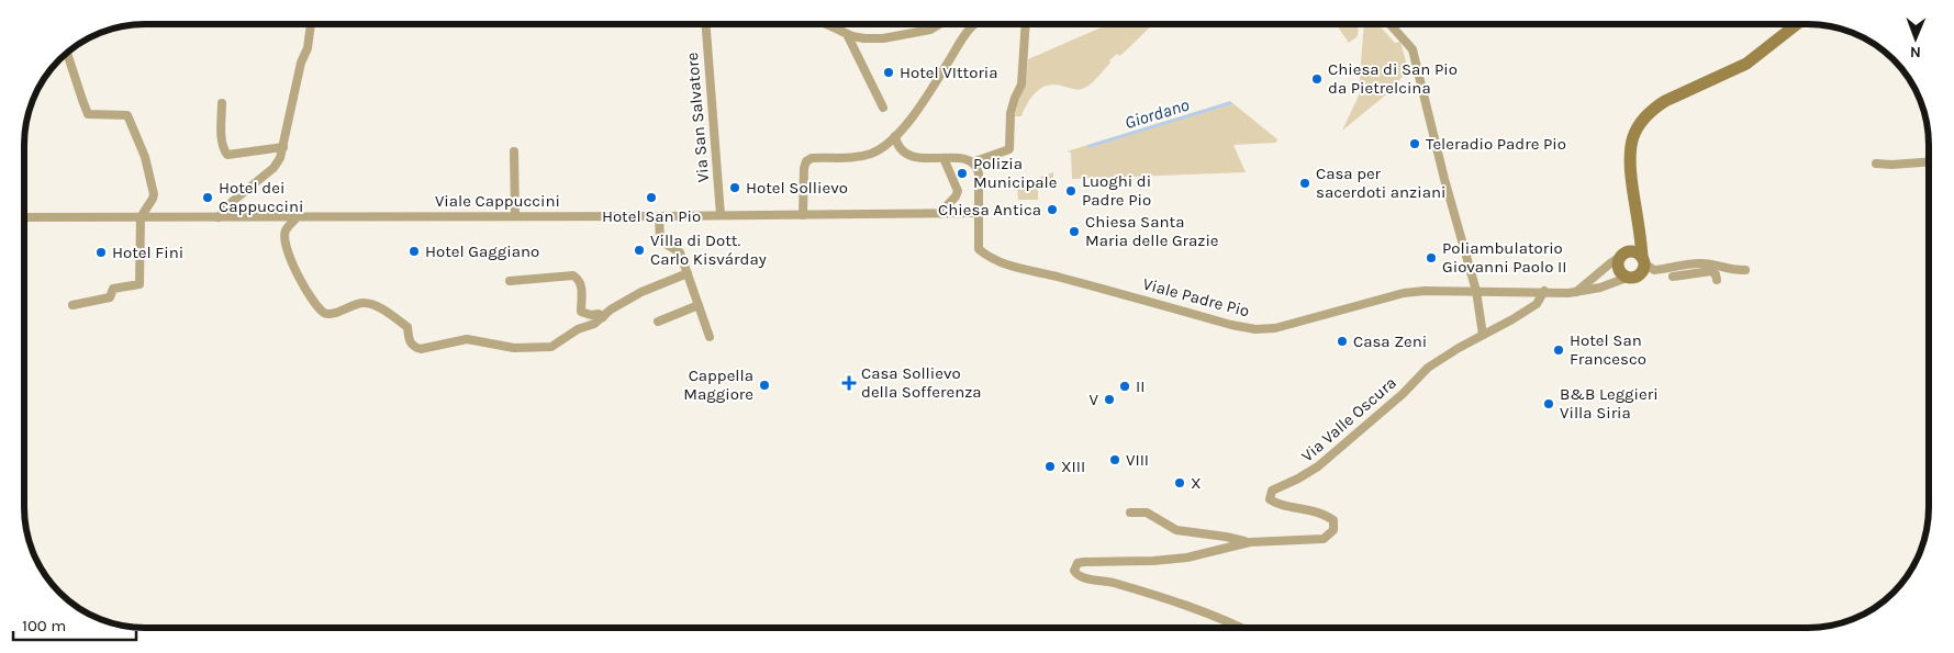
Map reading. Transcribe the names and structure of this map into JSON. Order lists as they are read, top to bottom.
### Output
{
  "streets": {
    "street": [
      "Via San Salvatore",
      "Viale Cappuccini",
      "Viale Padre Pio",
      "Via Valle Oscura"
    ]
  },
  "crossings": [
    ["Via San Salvatore", "Viale Cappuccini"],
    ["Viale Cappuccini", "Viale Padre Pio"],
    ["Viale Padre Pio", "Via Valle Oscura"]
  ],
  "water": ["Giordano"],
  "places": {
    "other": [
      "Hotel VIttoria",
      "Chiesa di San Pio da Pietrelcina",
      "Teleradio Padre Pio",
      "Polizia Municipale",
      "Casa per sacerdoti anziani",
      "Hotel Sollievo",
      "Luoghi di Padre Pio",
      "Hotel dei Cappuccini",
      "Hotel San Pio",
      "Chiesa Antica",
      "Chiesa Santa Maria delle Grazie",
      "Villa di Dott. Carlo Kisvárday",
      "Hotel Gaggiano",
      "Hotel Fini",
      "Poliambulatorio Giovanni Paolo II",
      "Casa Zeni",
      "Hotel San Francesco",
      "Cappella Maggiore",
      "II",
      "V",
      "B&B Leggieri Villa Siria",
      "VIII",
      "XIII",
      "X"
    ],
    "health": ["Casa Sollievo della Sofferenza"]
  },
  "scale_bar": "100 m",
  "north": "bottom"
}
